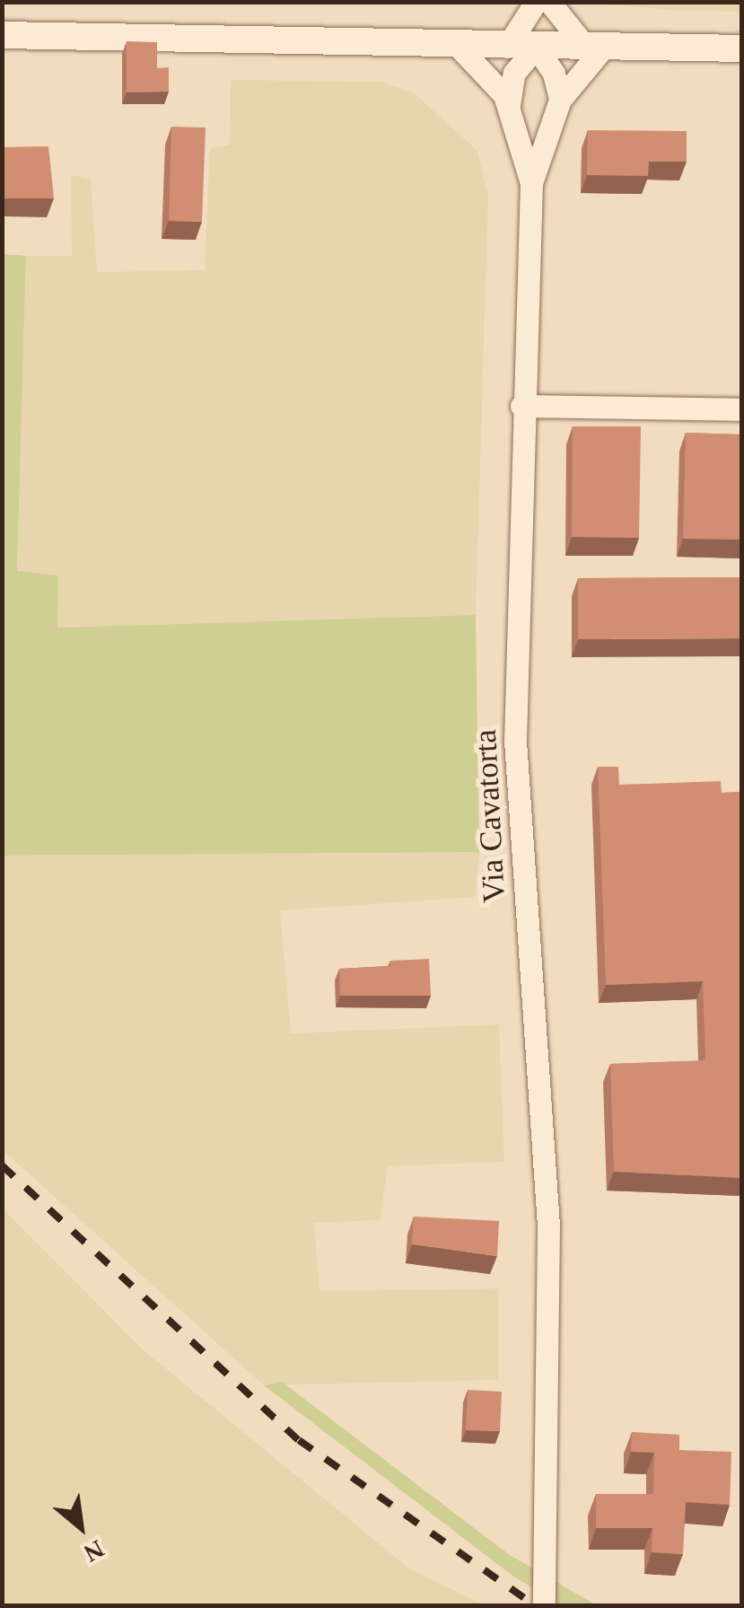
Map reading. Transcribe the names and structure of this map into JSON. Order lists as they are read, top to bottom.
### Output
{
  "streets": {
    "street": ["Via Cavatorta"]
  },
  "north": "bottom right"
}
